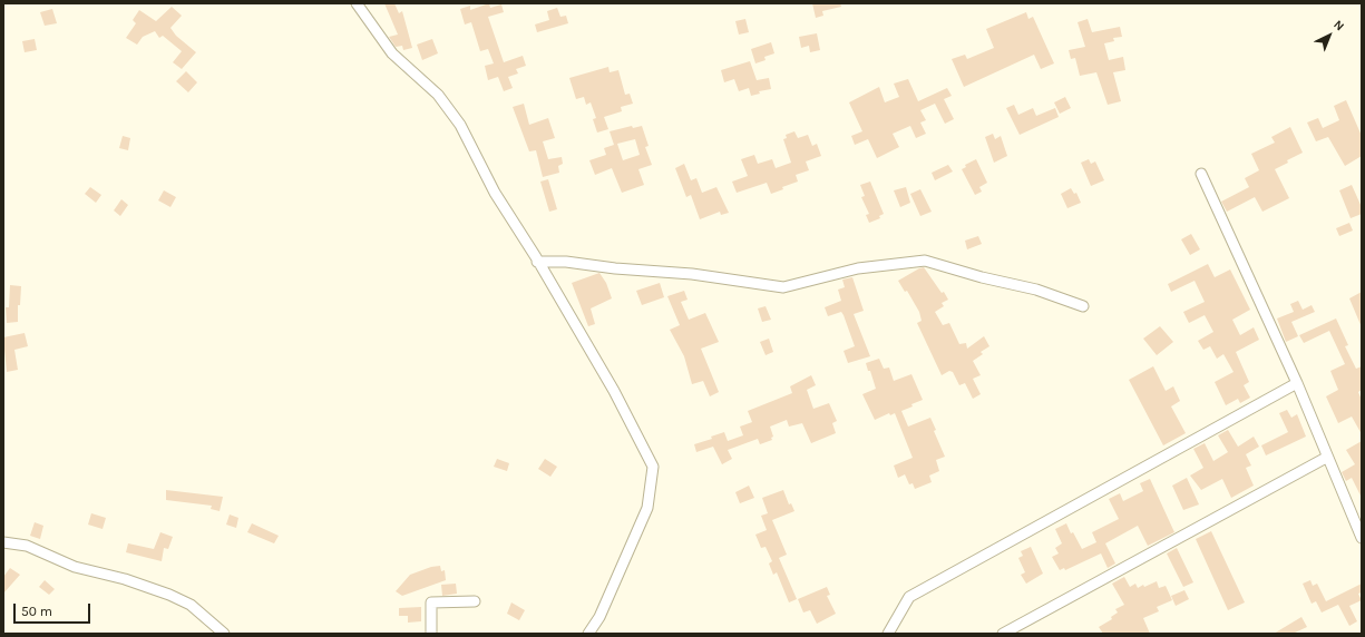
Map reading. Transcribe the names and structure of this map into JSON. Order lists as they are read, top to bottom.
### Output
{
  "scale_bar": "50 m",
  "north": "top right"
}
